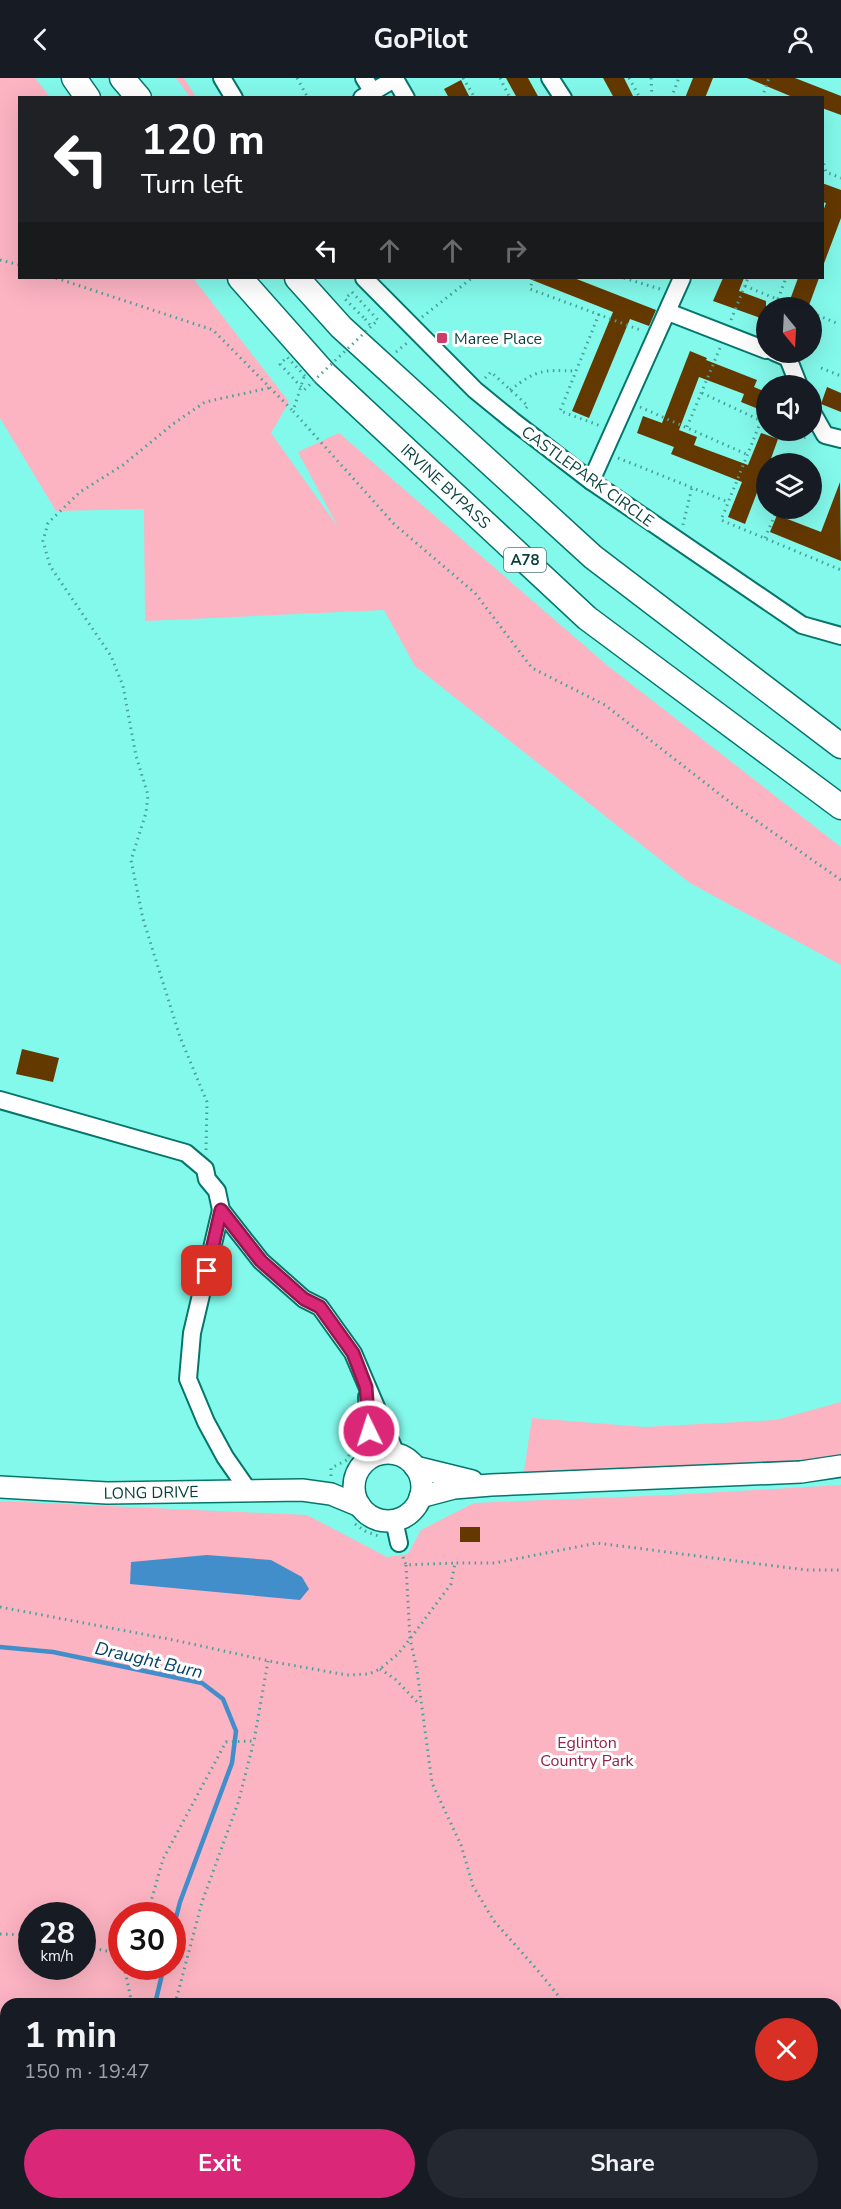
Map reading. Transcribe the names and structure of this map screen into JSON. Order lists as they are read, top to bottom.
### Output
{
  "streets": {
    "highway": ["IRVINE BYPASS", "A78"],
    "main road": ["LONG DRIVE"],
    "street": ["CASTLEPARK CIRCLE"]
  },
  "water": ["Draught Burn"],
  "parks": ["Eglinton Country Park"],
  "places": {
    "transit": ["Maree Place"]
  },
  "north": "bottom",
  "page": {
    "header": "GoPilot",
    "turn": ["120 m", "Turn left"],
    "speed": "28 km/h",
    "limit": "30",
    "heading": ["1 min", "150 m · 19:47"],
    "buttons": ["Exit", "Share"]
  }
}
